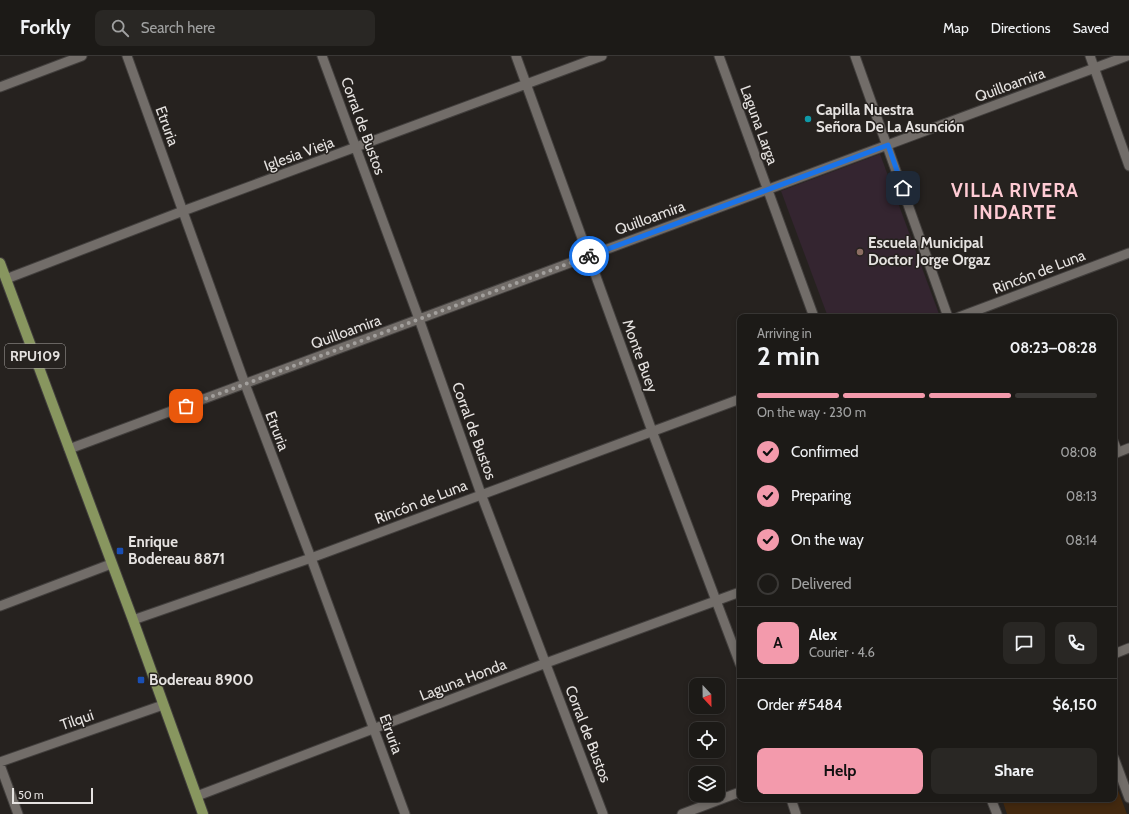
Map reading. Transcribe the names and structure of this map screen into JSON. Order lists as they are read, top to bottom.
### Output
{
  "streets": {
    "main road": ["RPU109"],
    "street": [
      "Quilloamira",
      "Laguna Larga",
      "Etruria",
      "Corral de Bustos",
      "Iglesia Vieja",
      "Rincón de Luna",
      "Monte Buey",
      "Laguna Honda",
      "Tilqui"
    ]
  },
  "crossings": [
    ["Quilloamira", "Laguna Larga"],
    ["Quilloamira", "Etruria"],
    ["Quilloamira", "Corral de Bustos"],
    ["Quilloamira", "RPU109"],
    ["Quilloamira", "Monte Buey"],
    ["Etruria", "Iglesia Vieja"],
    ["Etruria", "Rincón de Luna"],
    ["Etruria", "Laguna Honda"],
    ["Corral de Bustos", "Iglesia Vieja"],
    ["Corral de Bustos", "Rincón de Luna"],
    ["Corral de Bustos", "Laguna Honda"],
    ["Iglesia Vieja", "RPU109"],
    ["Iglesia Vieja", "Monte Buey"],
    ["Rincón de Luna", "RPU109"],
    ["Rincón de Luna", "Monte Buey"],
    ["RPU109", "Laguna Honda"],
    ["RPU109", "Tilqui"],
    ["Monte Buey", "Laguna Honda"]
  ],
  "districts": ["VILLA RIVERA INDARTE"],
  "places": {
    "other": ["Capilla Nuestra Señora De La Asunción", "Escuela Municipal Doctor Jorge Orgaz"],
    "transit": ["Enrique Bodereau 8871", "Bodereau 8900"]
  },
  "scale_bar": "50 m",
  "north": "bottom",
  "page": {
    "header": "Forkly",
    "search": "Search here",
    "nav": ["Map", "Directions", "Saved"],
    "heading": ["2 min", "Arriving in", "08:23–08:28"],
    "panel": [
      "Alex",
      "Courier · 4.6",
      "Order #5484",
      "$6,150"
    ],
    "bar": "On the way · 230 m",
    "list": [
      ["Confirmed", "08:08"],
      ["Preparing", "08:13"],
      ["On the way", "08:14"],
      "Delivered"
    ],
    "round": "A",
    "buttons": ["Help", "Share"],
    "scale": "50 m"
  }
}
